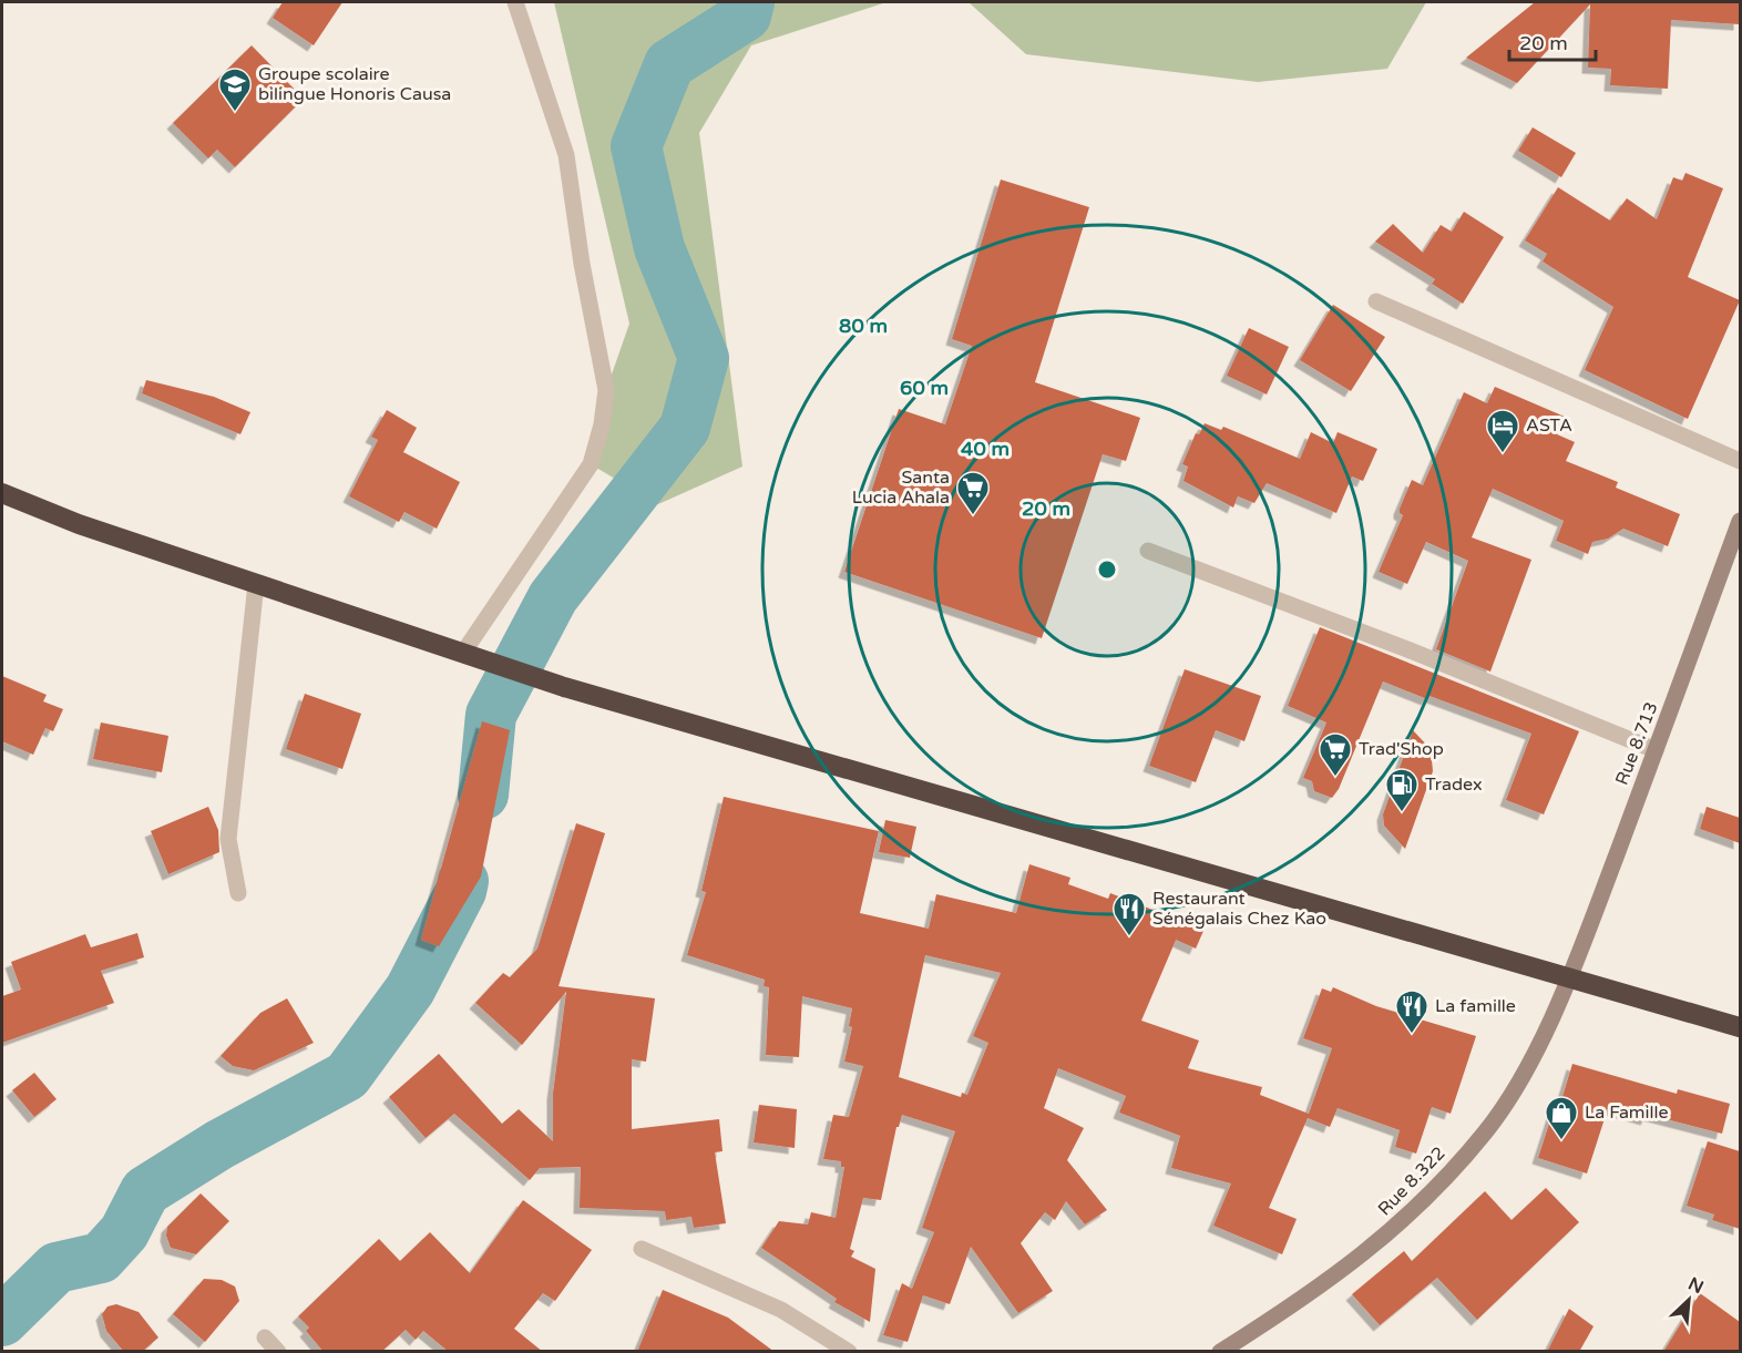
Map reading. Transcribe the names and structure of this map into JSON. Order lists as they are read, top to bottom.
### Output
{
  "streets": {
    "main road": ["Rue 8.713", "Rue 8.322"]
  },
  "crossings": [
    ["Rue 8.713", "Rue 8.322"]
  ],
  "places": {
    "school or university": ["Groupe scolaire bilingue Honoris Causa"],
    "hotel": ["ASTA"],
    "supermarket": ["Santa Lucia Ahala", "Trad'Shop"],
    "fuel station": ["Tradex"],
    "restaurant": ["Restaurant Sénégalais Chez Kao", "La famille"],
    "shop": ["La Famille"]
  },
  "scale_bar": "20 m",
  "north": "top right",
  "rings": [
    "80 m",
    "60 m",
    "40 m",
    "20 m"
  ]
}
